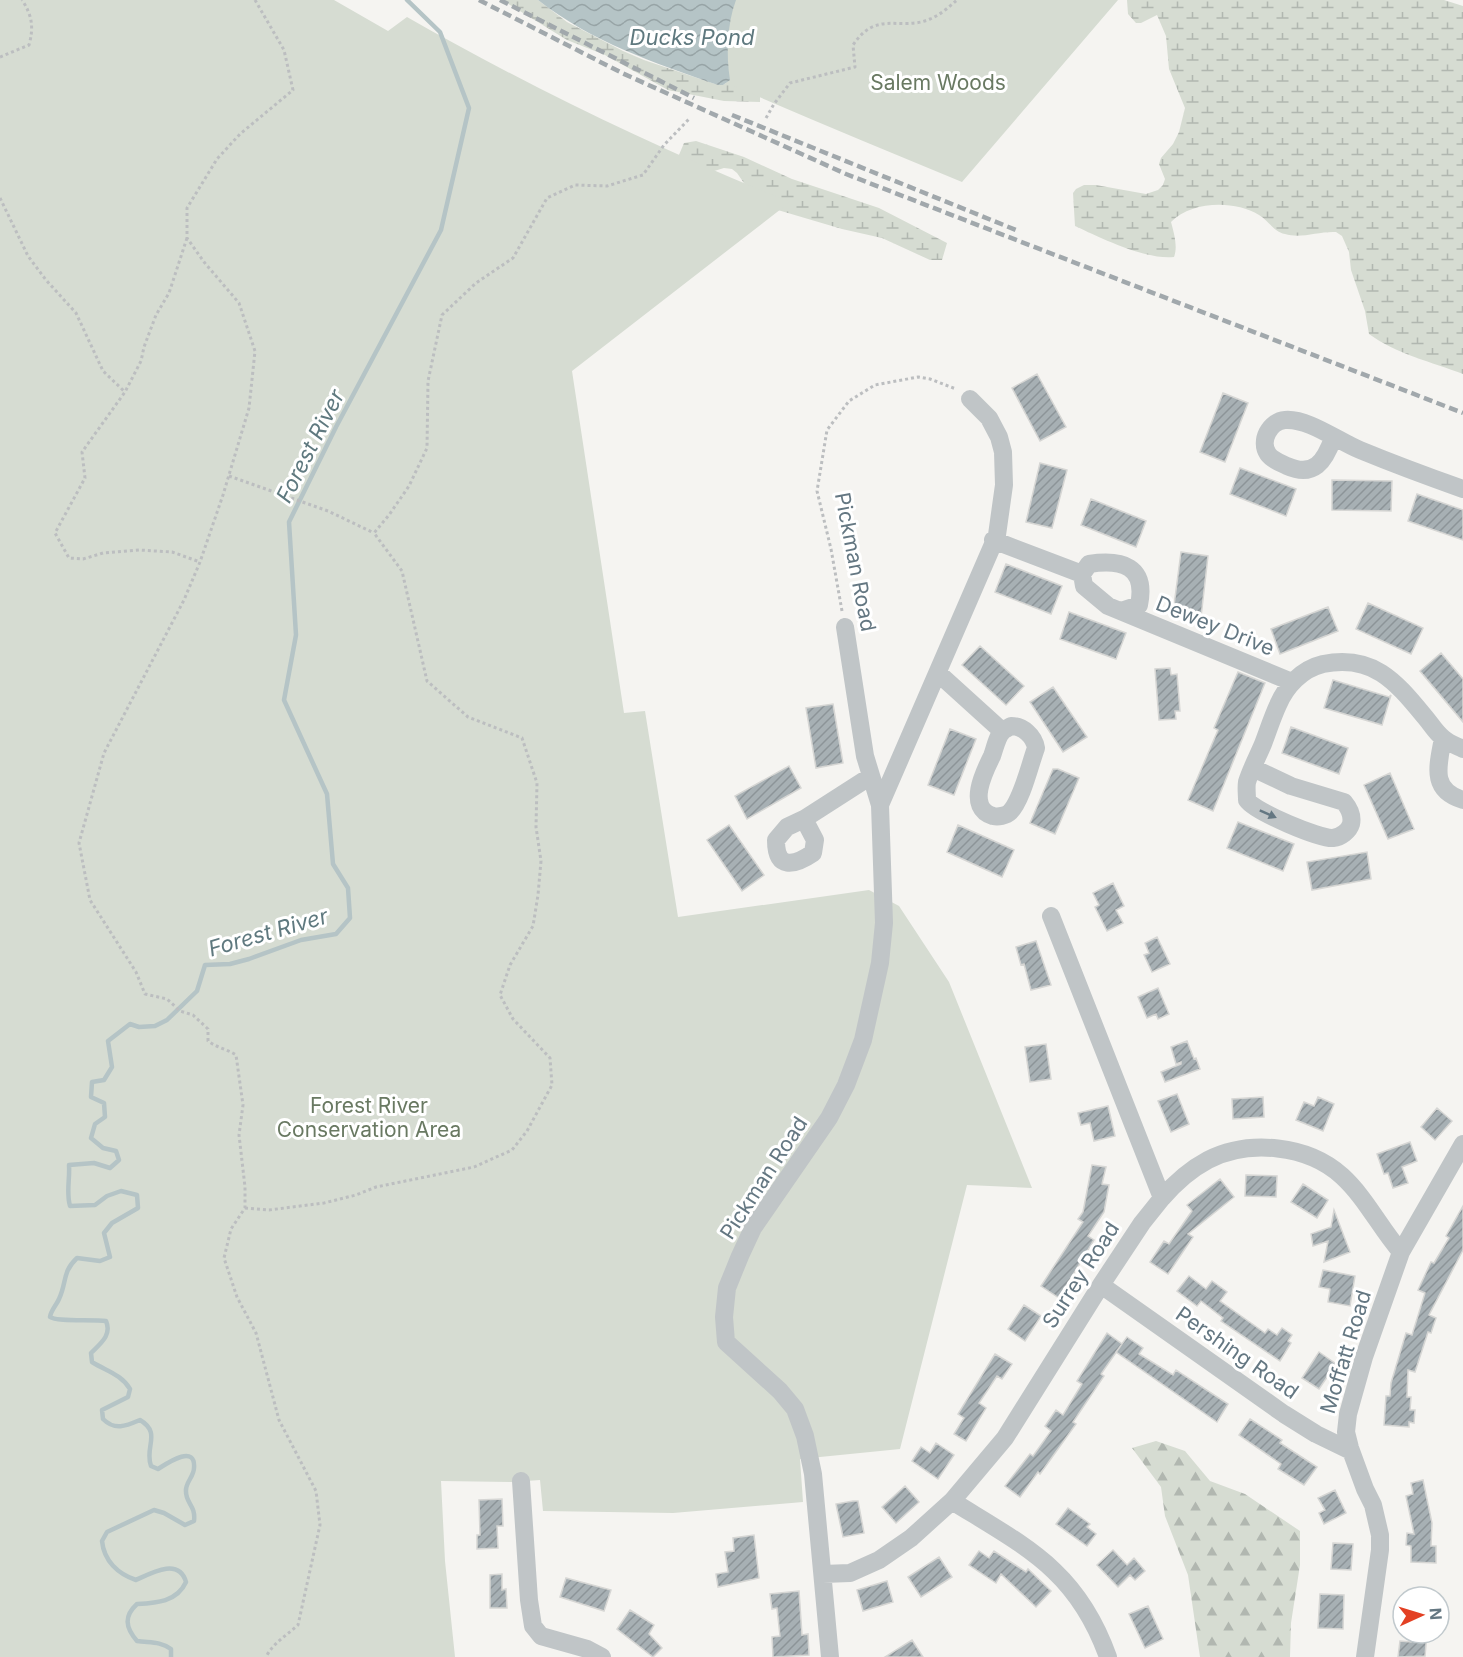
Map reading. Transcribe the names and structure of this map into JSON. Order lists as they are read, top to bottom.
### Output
{
  "streets": {
    "street": [
      "Pickman Road",
      "Dewey Drive",
      "Surrey Road",
      "Moffatt Road",
      "Pershing Road"
    ]
  },
  "crossings": [
    ["Pickman Road", "Surrey Road"],
    ["Surrey Road", "Moffatt Road"],
    ["Surrey Road", "Pershing Road"],
    ["Moffatt Road", "Pershing Road"]
  ],
  "water": ["Ducks Pond", "Forest River"],
  "parks": ["Salem Woods", "Forest River Conservation Area"],
  "north": "right"
}
